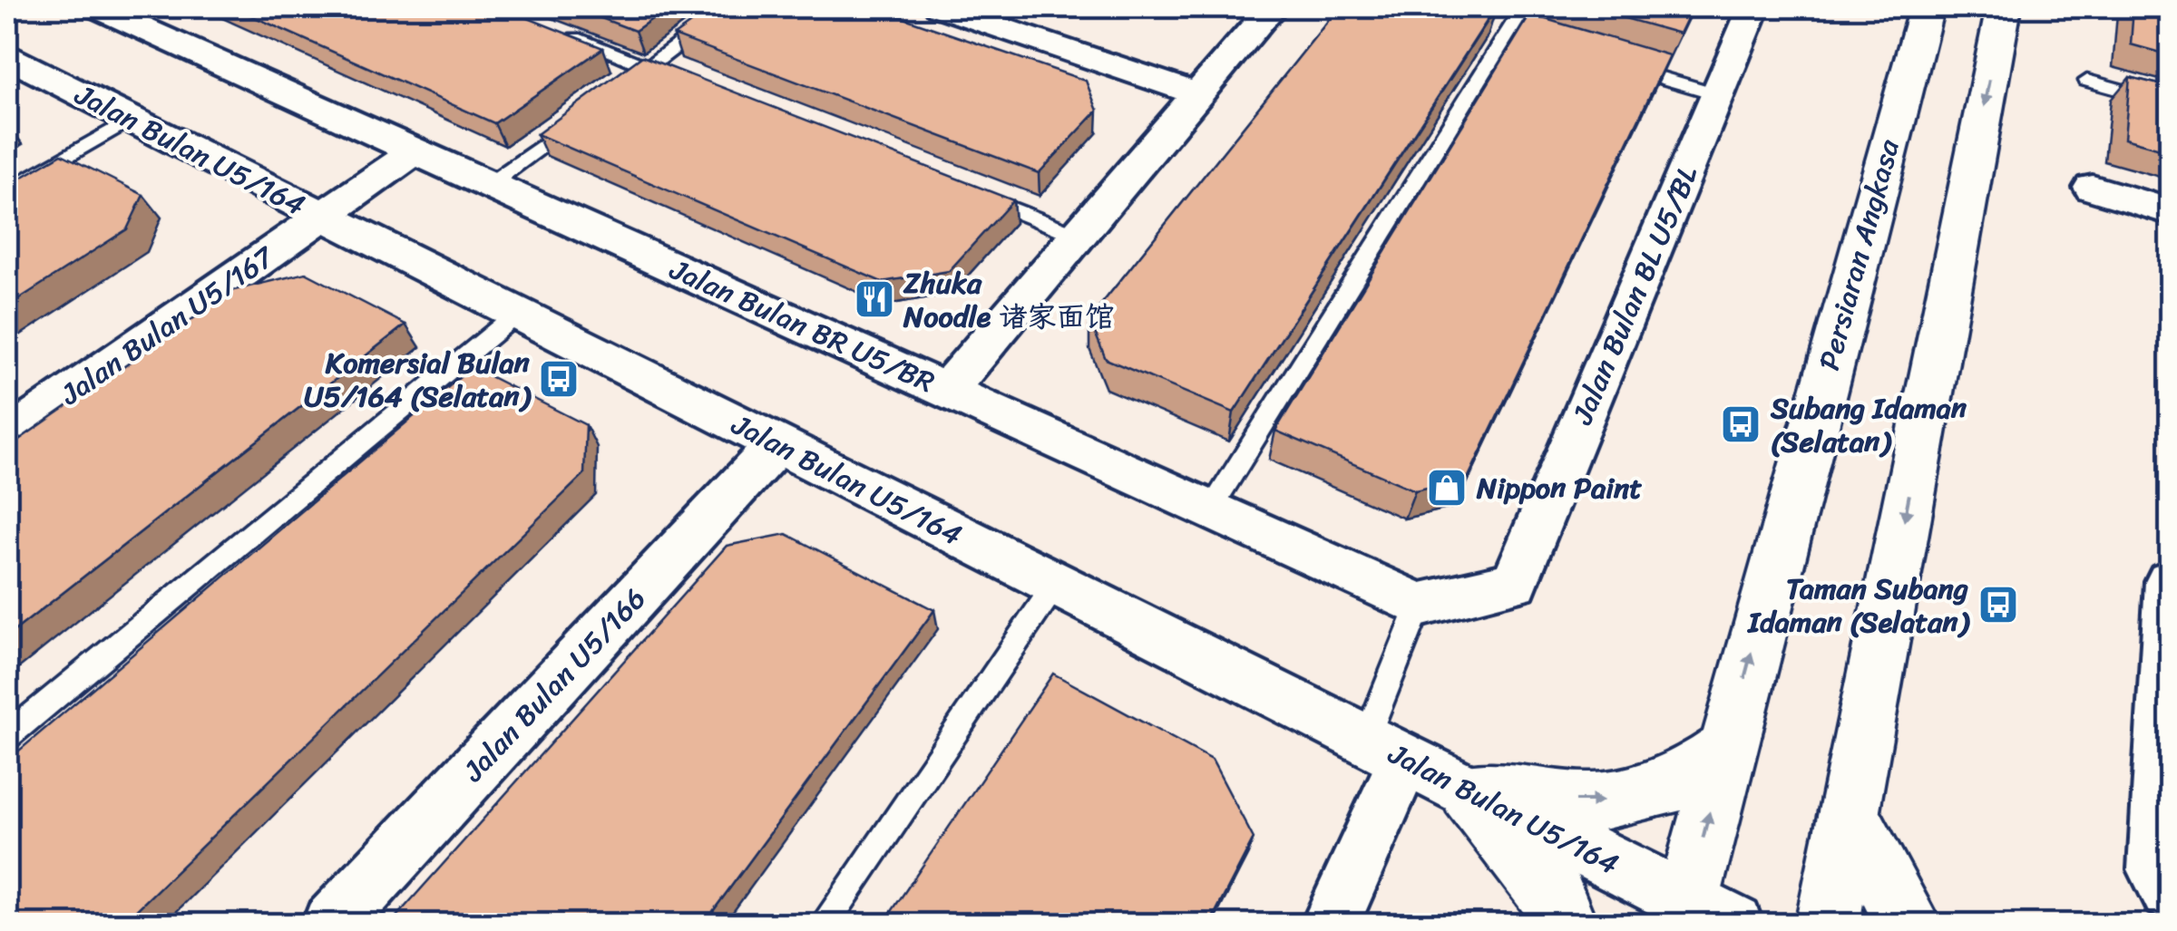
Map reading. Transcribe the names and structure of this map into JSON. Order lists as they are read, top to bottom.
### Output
{
  "streets": {
    "street": [
      "Jalan Bulan U5/164",
      "Persiaran Angkasa",
      "Jalan Bulan BL U5/BL",
      "Jalan Bulan U5/167",
      "Jalan Bulan BR U5/BR",
      "Jalan Bulan U5/166"
    ]
  },
  "crossings": [
    ["Jalan Bulan U5/164", "Persiaran Angkasa"],
    ["Jalan Bulan U5/164", "Jalan Bulan U5/167"],
    ["Jalan Bulan U5/164", "Jalan Bulan U5/166"],
    ["Jalan Bulan BL U5/BL", "Jalan Bulan BR U5/BR"],
    ["Jalan Bulan U5/167", "Jalan Bulan BR U5/BR"]
  ],
  "places": {
    "restaurant": ["Zhuka Noodle 诸家面馆"],
    "bus stop": ["Komersial Bulan U5/164 (Selatan)", "Subang Idaman (Selatan)", "Taman Subang Idaman (Selatan)"],
    "shop": ["Nippon Paint"]
  }
}
